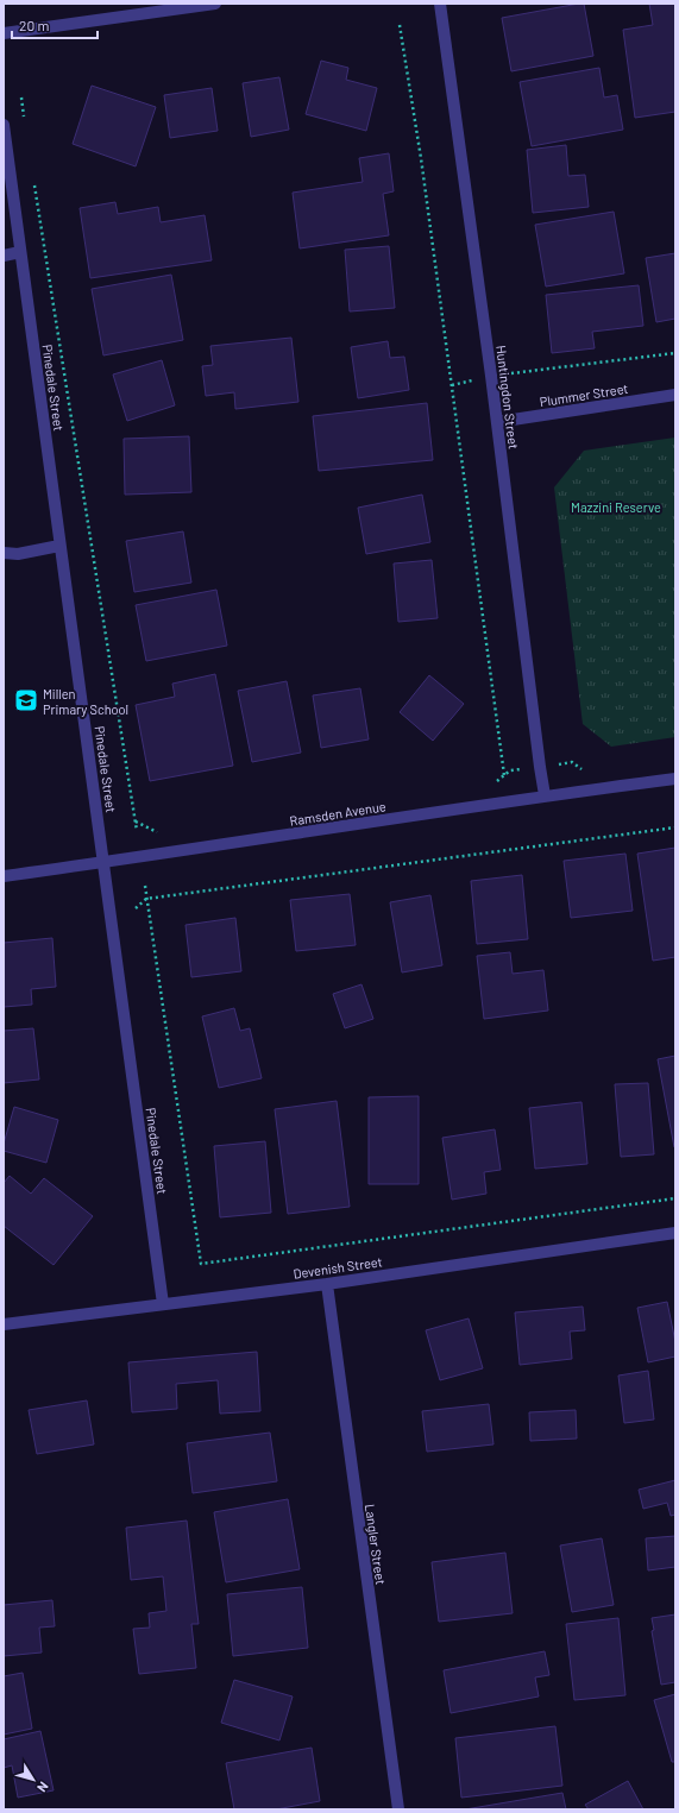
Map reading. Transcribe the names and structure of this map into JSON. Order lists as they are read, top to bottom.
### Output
{
  "streets": {
    "street": [
      "Pinedale Street",
      "Plummer Street",
      "Huntingdon Street",
      "Ramsden Avenue",
      "Devenish Street",
      "Langler Street"
    ]
  },
  "crossings": [
    ["Pinedale Street", "Ramsden Avenue"],
    ["Pinedale Street", "Devenish Street"],
    ["Plummer Street", "Huntingdon Street"],
    ["Huntingdon Street", "Ramsden Avenue"],
    ["Devenish Street", "Langler Street"]
  ],
  "parks": ["Mazzini Reserve"],
  "places": {
    "school or university": ["Millen Primary School"]
  },
  "scale_bar": "20 m",
  "north": "bottom right"
}
